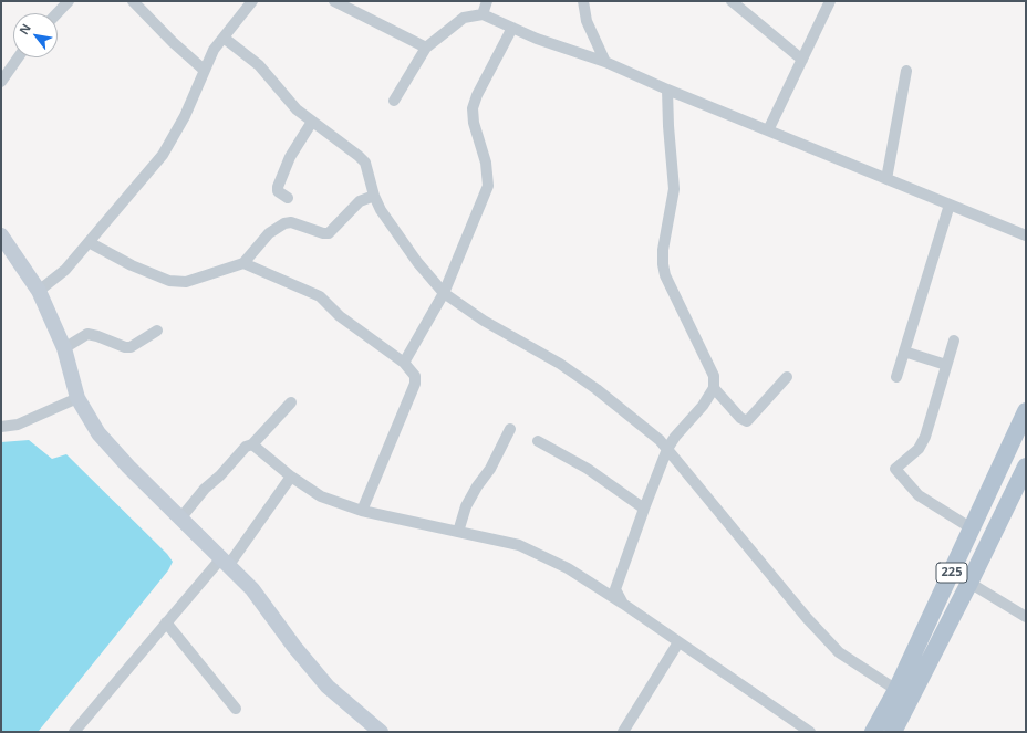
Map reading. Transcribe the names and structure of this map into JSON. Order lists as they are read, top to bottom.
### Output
{
  "streets": {
    "main road": ["225"]
  },
  "north": "top left"
}
